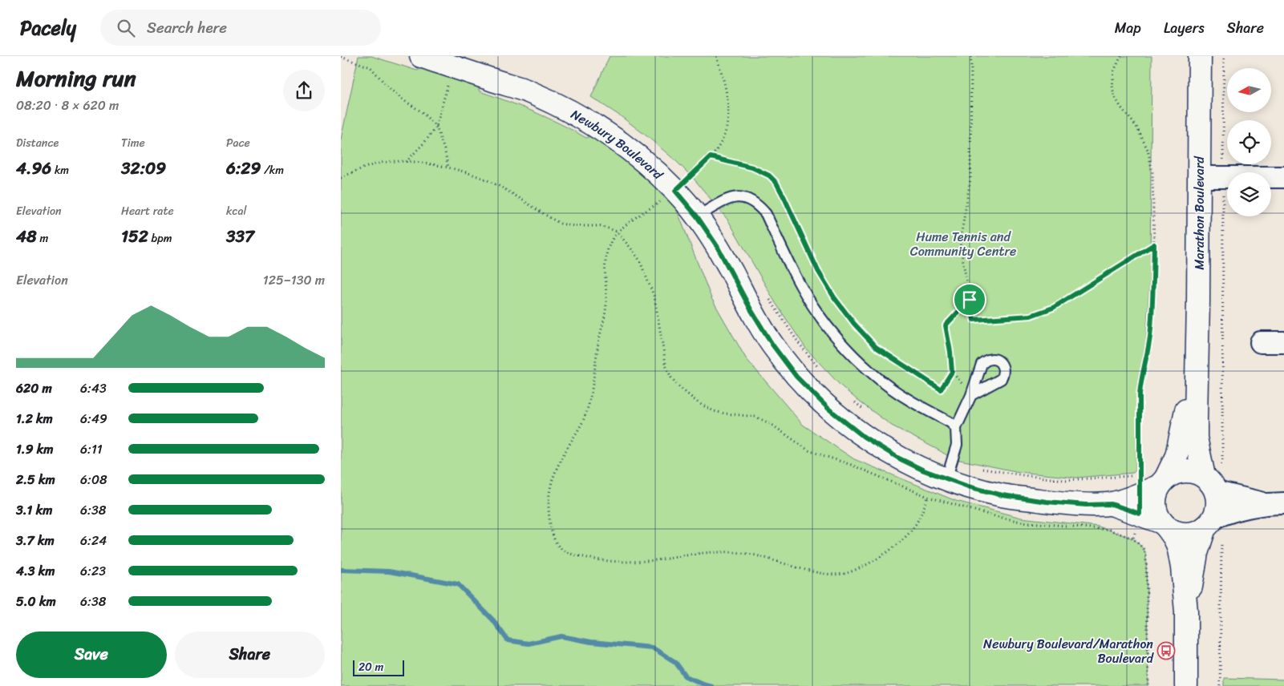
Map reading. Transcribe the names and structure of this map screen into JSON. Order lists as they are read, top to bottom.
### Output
{
  "streets": {
    "street": ["Newbury Boulevard", "Marathon Boulevard"]
  },
  "crossings": [
    ["Newbury Boulevard", "Marathon Boulevard"]
  ],
  "parks": ["Hume Tennis and Community Centre"],
  "places": {
    "bus stop": ["Newbury Boulevard/Marathon Boulevard"]
  },
  "scale_bar": "20 m",
  "north": "left",
  "page": {
    "header": "Pacely",
    "search": "Search here",
    "nav": ["Map", "Layers", "Share"],
    "heading": ["Morning run", "08:20 · 8 × 620 m"],
    "stats": [
      ["Distance", "4.96 km"],
      ["Time", "32:09"],
      ["Pace", "6:29 /km"],
      ["Elevation", "48 m"],
      ["Heart rate", "152 bpm"],
      ["kcal", "337"]
    ],
    "chart": ["Elevation", "125–130 m"],
    "list": [
      {
        "name": "620 m",
        "note": "6:43"
      },
      {
        "name": "1.2 km",
        "note": "6:49"
      },
      {
        "name": "1.9 km",
        "note": "6:11"
      },
      {
        "name": "2.5 km",
        "note": "6:08"
      },
      {
        "name": "3.1 km",
        "note": "6:38"
      },
      {
        "name": "3.7 km",
        "note": "6:24"
      },
      {
        "name": "4.3 km",
        "note": "6:23"
      },
      {
        "name": "5.0 km",
        "note": "6:38"
      }
    ],
    "buttons": ["Save", "Share"],
    "scale": "20 m"
  }
}
